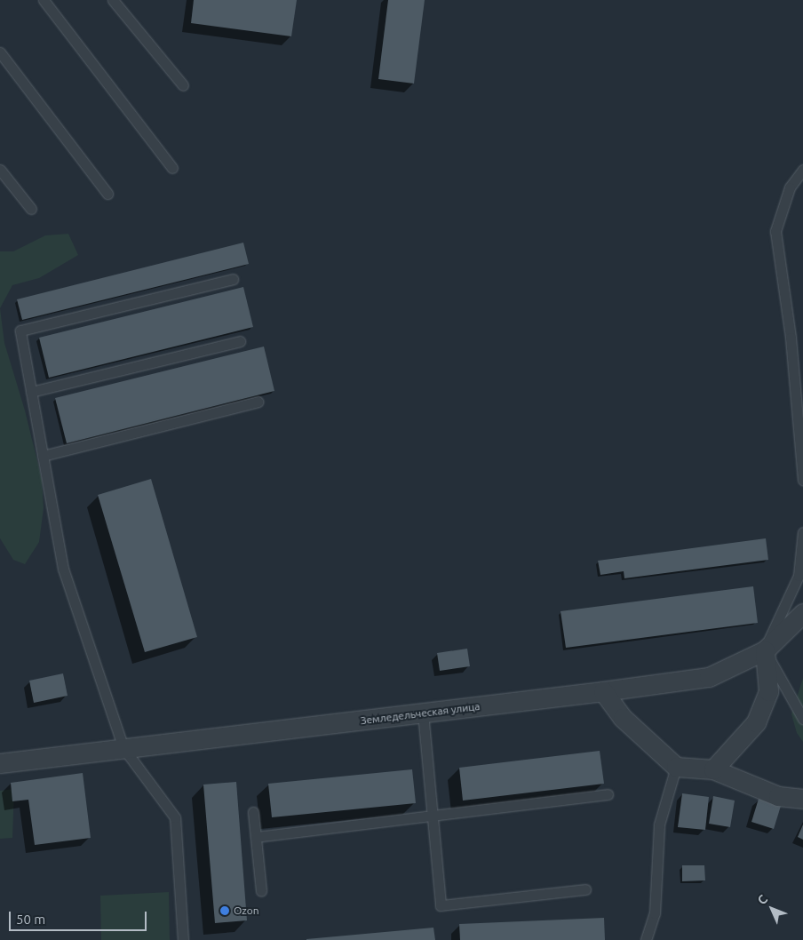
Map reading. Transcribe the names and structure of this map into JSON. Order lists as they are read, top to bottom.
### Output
{
  "streets": {
    "street": ["Земледельческая улица"]
  },
  "places": ["Ozon"],
  "scale_bar": "50 m",
  "north": "top left"
}
